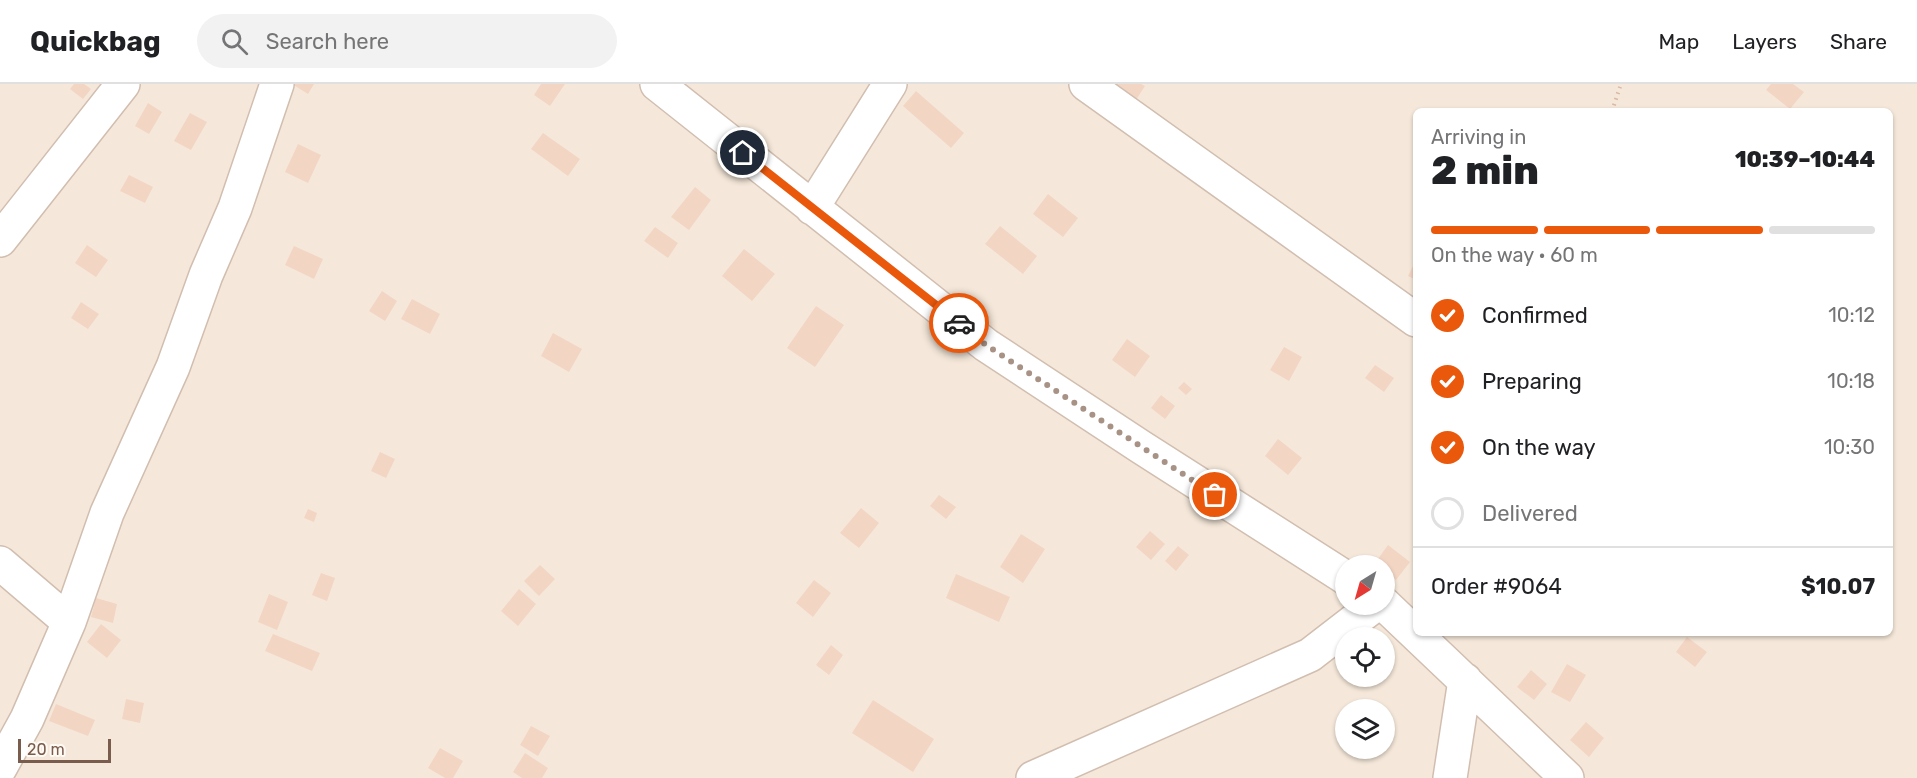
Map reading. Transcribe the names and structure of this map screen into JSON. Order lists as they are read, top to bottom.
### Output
{
  "scale_bar": "20 m",
  "north": "bottom left",
  "page": {
    "header": "Quickbag",
    "search": "Search here",
    "nav": ["Map", "Layers", "Share"],
    "heading": ["2 min", "Arriving in", "10:39–10:44"],
    "panel": ["Order #9064", "$10.07"],
    "bar": "On the way · 60 m",
    "list": [
      ["Confirmed", "10:12"],
      ["Preparing", "10:18"],
      ["On the way", "10:30"],
      "Delivered"
    ],
    "scale": "20 m"
  }
}
